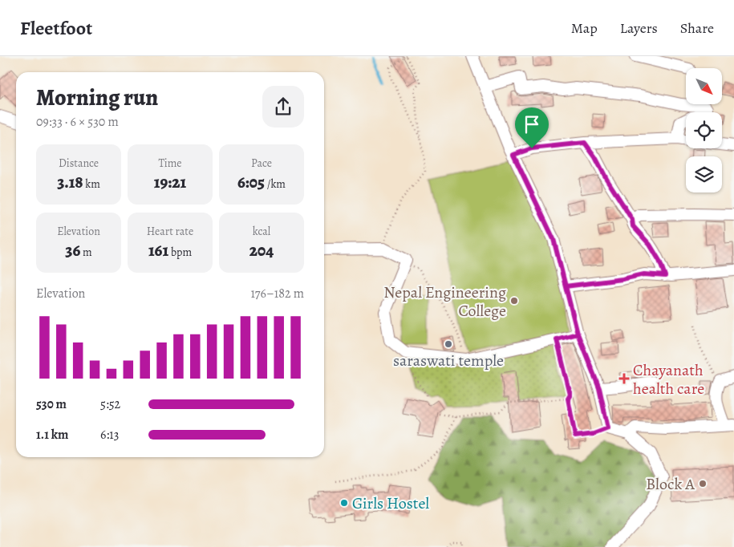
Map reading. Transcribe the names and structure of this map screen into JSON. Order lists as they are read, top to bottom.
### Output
{
  "places": {
    "other": [
      "Nepal Engineering College",
      "saraswati temple",
      "Block A",
      "Girls Hostel"
    ],
    "health": ["Chayanath health care"]
  },
  "north": "bottom right",
  "page": {
    "header": "Fleetfoot",
    "nav": ["Map", "Layers", "Share"],
    "heading": ["Morning run", "09:33 · 6 × 530 m"],
    "stats": [
      ["Distance", "3.18 km"],
      ["Time", "19:21"],
      ["Pace", "6:05 /km"],
      ["Elevation", "36 m"],
      ["Heart rate", "161 bpm"],
      ["kcal", "204"]
    ],
    "chart": ["Elevation", "176–182 m"],
    "list": [
      {
        "name": "530 m",
        "note": "5:52"
      },
      {
        "name": "1.1 km",
        "note": "6:13"
      }
    ]
  }
}
